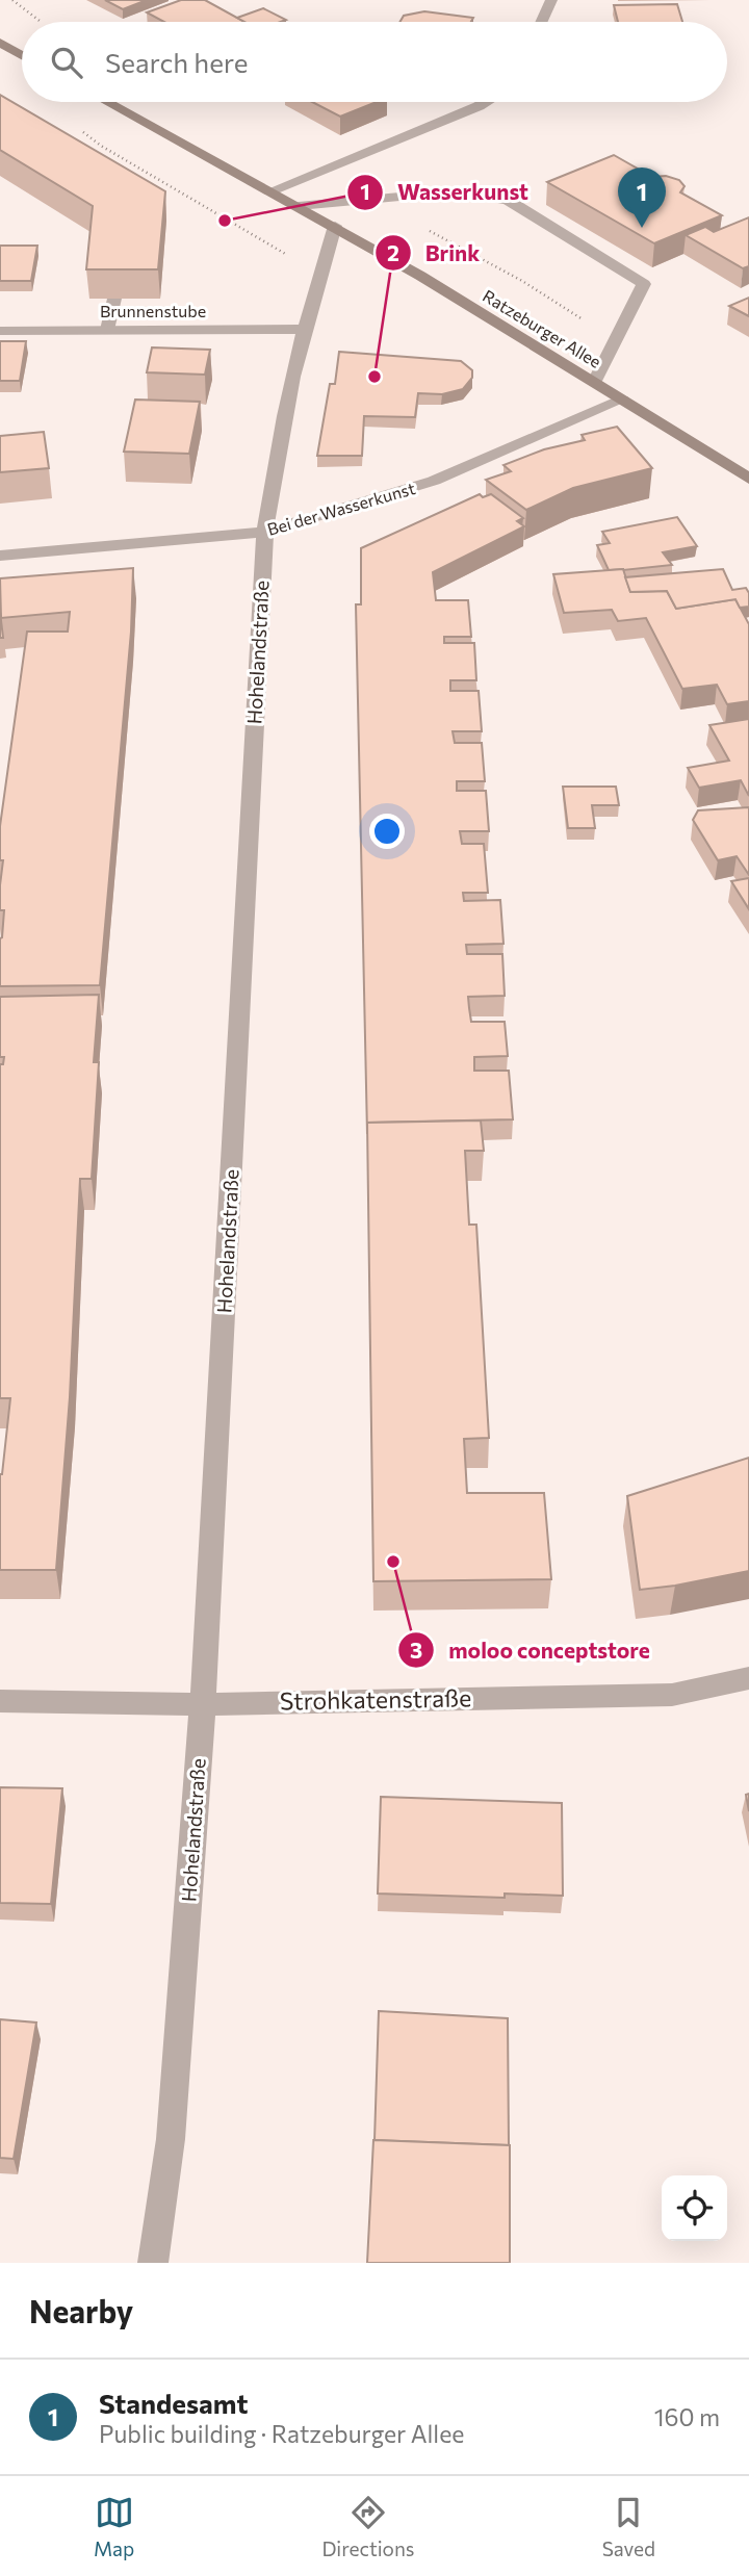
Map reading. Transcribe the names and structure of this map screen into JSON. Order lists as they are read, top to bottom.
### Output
{
  "streets": {
    "main road": ["Ratzeburger Allee"],
    "street": [
      "Brunnenstube",
      "Bei der Wasserkunst",
      "Hohelandstraße",
      "Strohkatenstraße"
    ]
  },
  "crossings": [
    ["Brunnenstube", "Hohelandstraße"],
    ["Ratzeburger Allee", "Bei der Wasserkunst"],
    ["Ratzeburger Allee", "Hohelandstraße"],
    ["Bei der Wasserkunst", "Hohelandstraße"],
    ["Hohelandstraße", "Strohkatenstraße"]
  ],
  "places": ["Wasserkunst", "Brink", "moloo conceptstore"],
  "page": {
    "search": "Search here",
    "pins": "1",
    "heading": "Nearby",
    "list": [
      {
        "mark": "1",
        "name": "Standesamt",
        "note": "Public building · Ratzeburger Allee",
        "value": "160 m"
      }
    ],
    "nav": ["Map", "Directions", "Saved"]
  }
}
